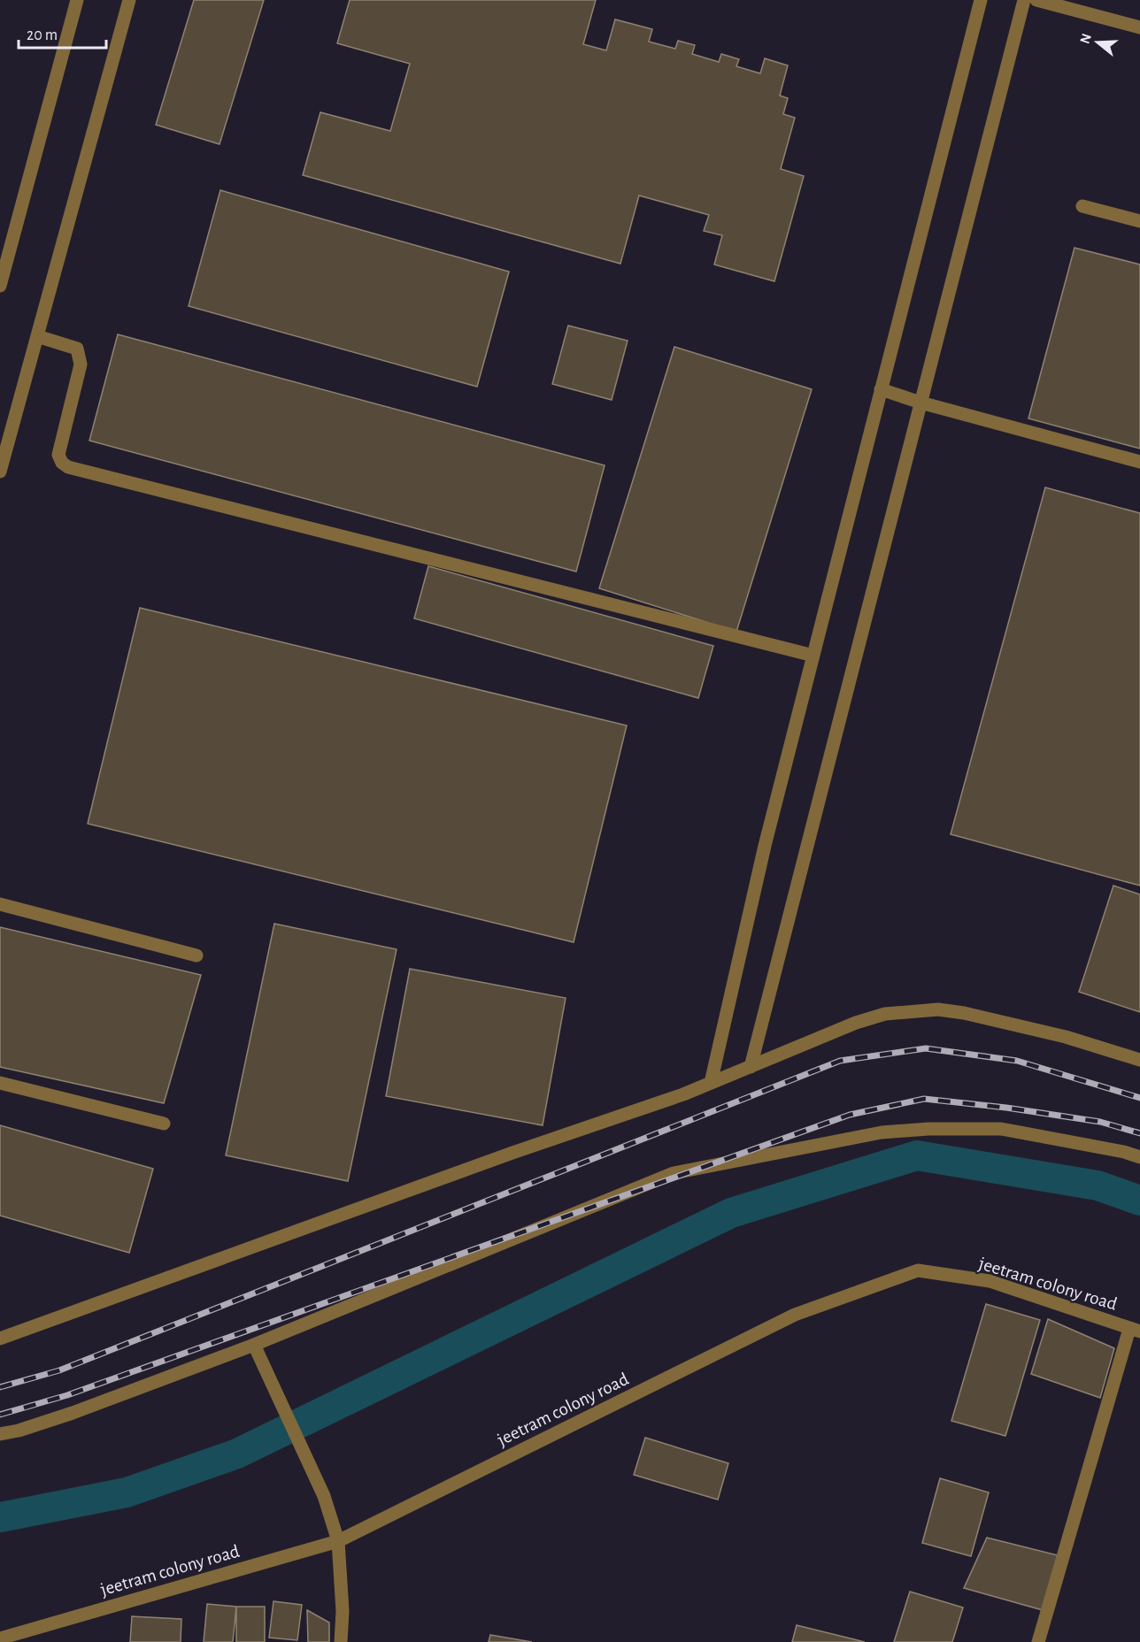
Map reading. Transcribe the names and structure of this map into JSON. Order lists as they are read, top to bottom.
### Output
{
  "streets": {
    "street": ["jeetram colony road"]
  },
  "scale_bar": "20 m",
  "north": "left"
}
